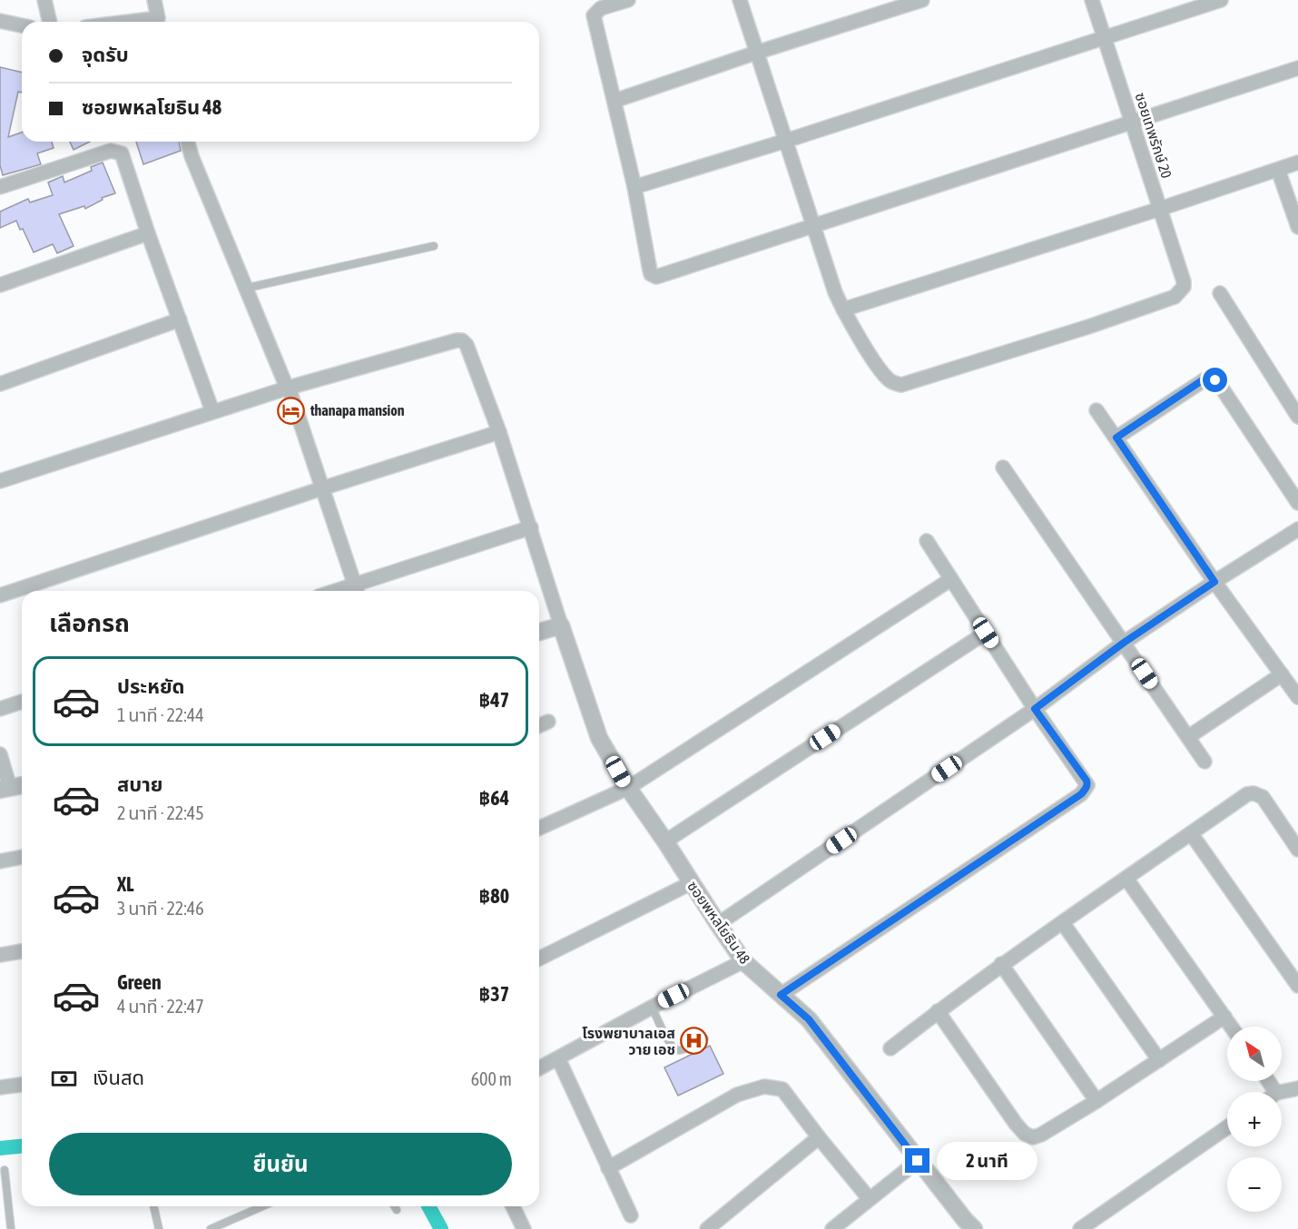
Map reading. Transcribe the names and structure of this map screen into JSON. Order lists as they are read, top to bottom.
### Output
{
  "streets": {
    "street": ["ซอยเทพรักษ์ 20", "ซอยพหลโยธิน 48"]
  },
  "places": {
    "hotel": ["thanapa mansion"],
    "hospital": ["โรงพยาบาลเอส วาย เอช"]
  },
  "north": "top left",
  "page": {
    "banner": ["จุดรับ", "ซอยพหลโยธิน 48"],
    "heading": "เลือกรถ",
    "list": [
      {
        "name": "ประหยัด",
        "note": "1 นาที · 22:44",
        "value": "฿47"
      },
      {
        "name": "สบาย",
        "note": "2 นาที · 22:45",
        "value": "฿64"
      },
      {
        "name": "XL",
        "note": "3 นาที · 22:46",
        "value": "฿80"
      },
      {
        "name": "Green",
        "note": "4 นาที · 22:47",
        "value": "฿37"
      }
    ],
    "map_buttons": ["+", "−"],
    "pay": ["เงินสด", "600 m"],
    "buttons": "ยืนยัน",
    "bubble": "2 นาที"
  }
}
